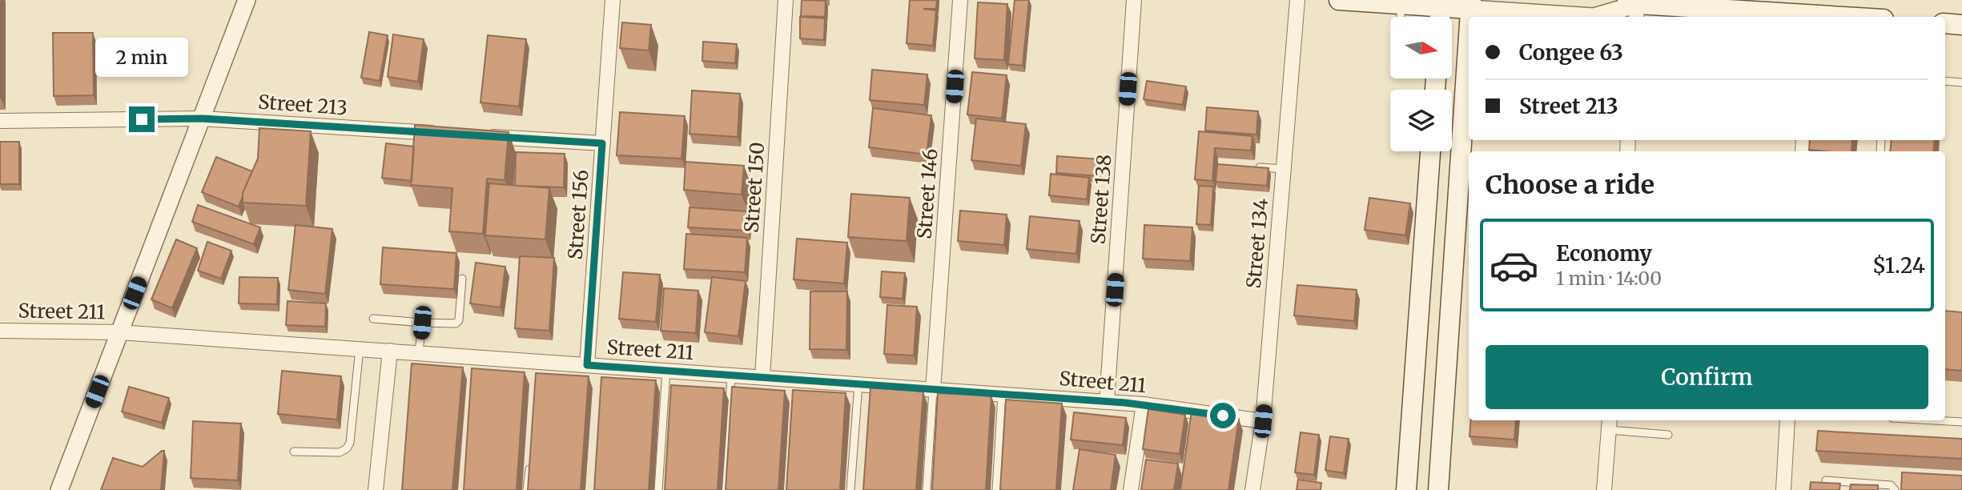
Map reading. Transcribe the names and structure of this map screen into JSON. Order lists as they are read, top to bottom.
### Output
{
  "streets": {
    "street": [
      "Street 213",
      "Street 150",
      "Street 146",
      "Street 138",
      "Street 156",
      "Street 134",
      "Street 211"
    ]
  },
  "crossings": [
    ["Street 150", "Street 211"],
    ["Street 146", "Street 211"],
    ["Street 138", "Street 211"],
    ["Street 156", "Street 211"],
    ["Street 134", "Street 211"]
  ],
  "north": "right",
  "page": {
    "banner": ["Congee 63", "Street 213"],
    "bubble": "2 min",
    "heading": "Choose a ride",
    "list": [
      {
        "name": "Economy",
        "note": "1 min · 14:00",
        "value": "$1.24"
      }
    ],
    "buttons": "Confirm"
  }
}
